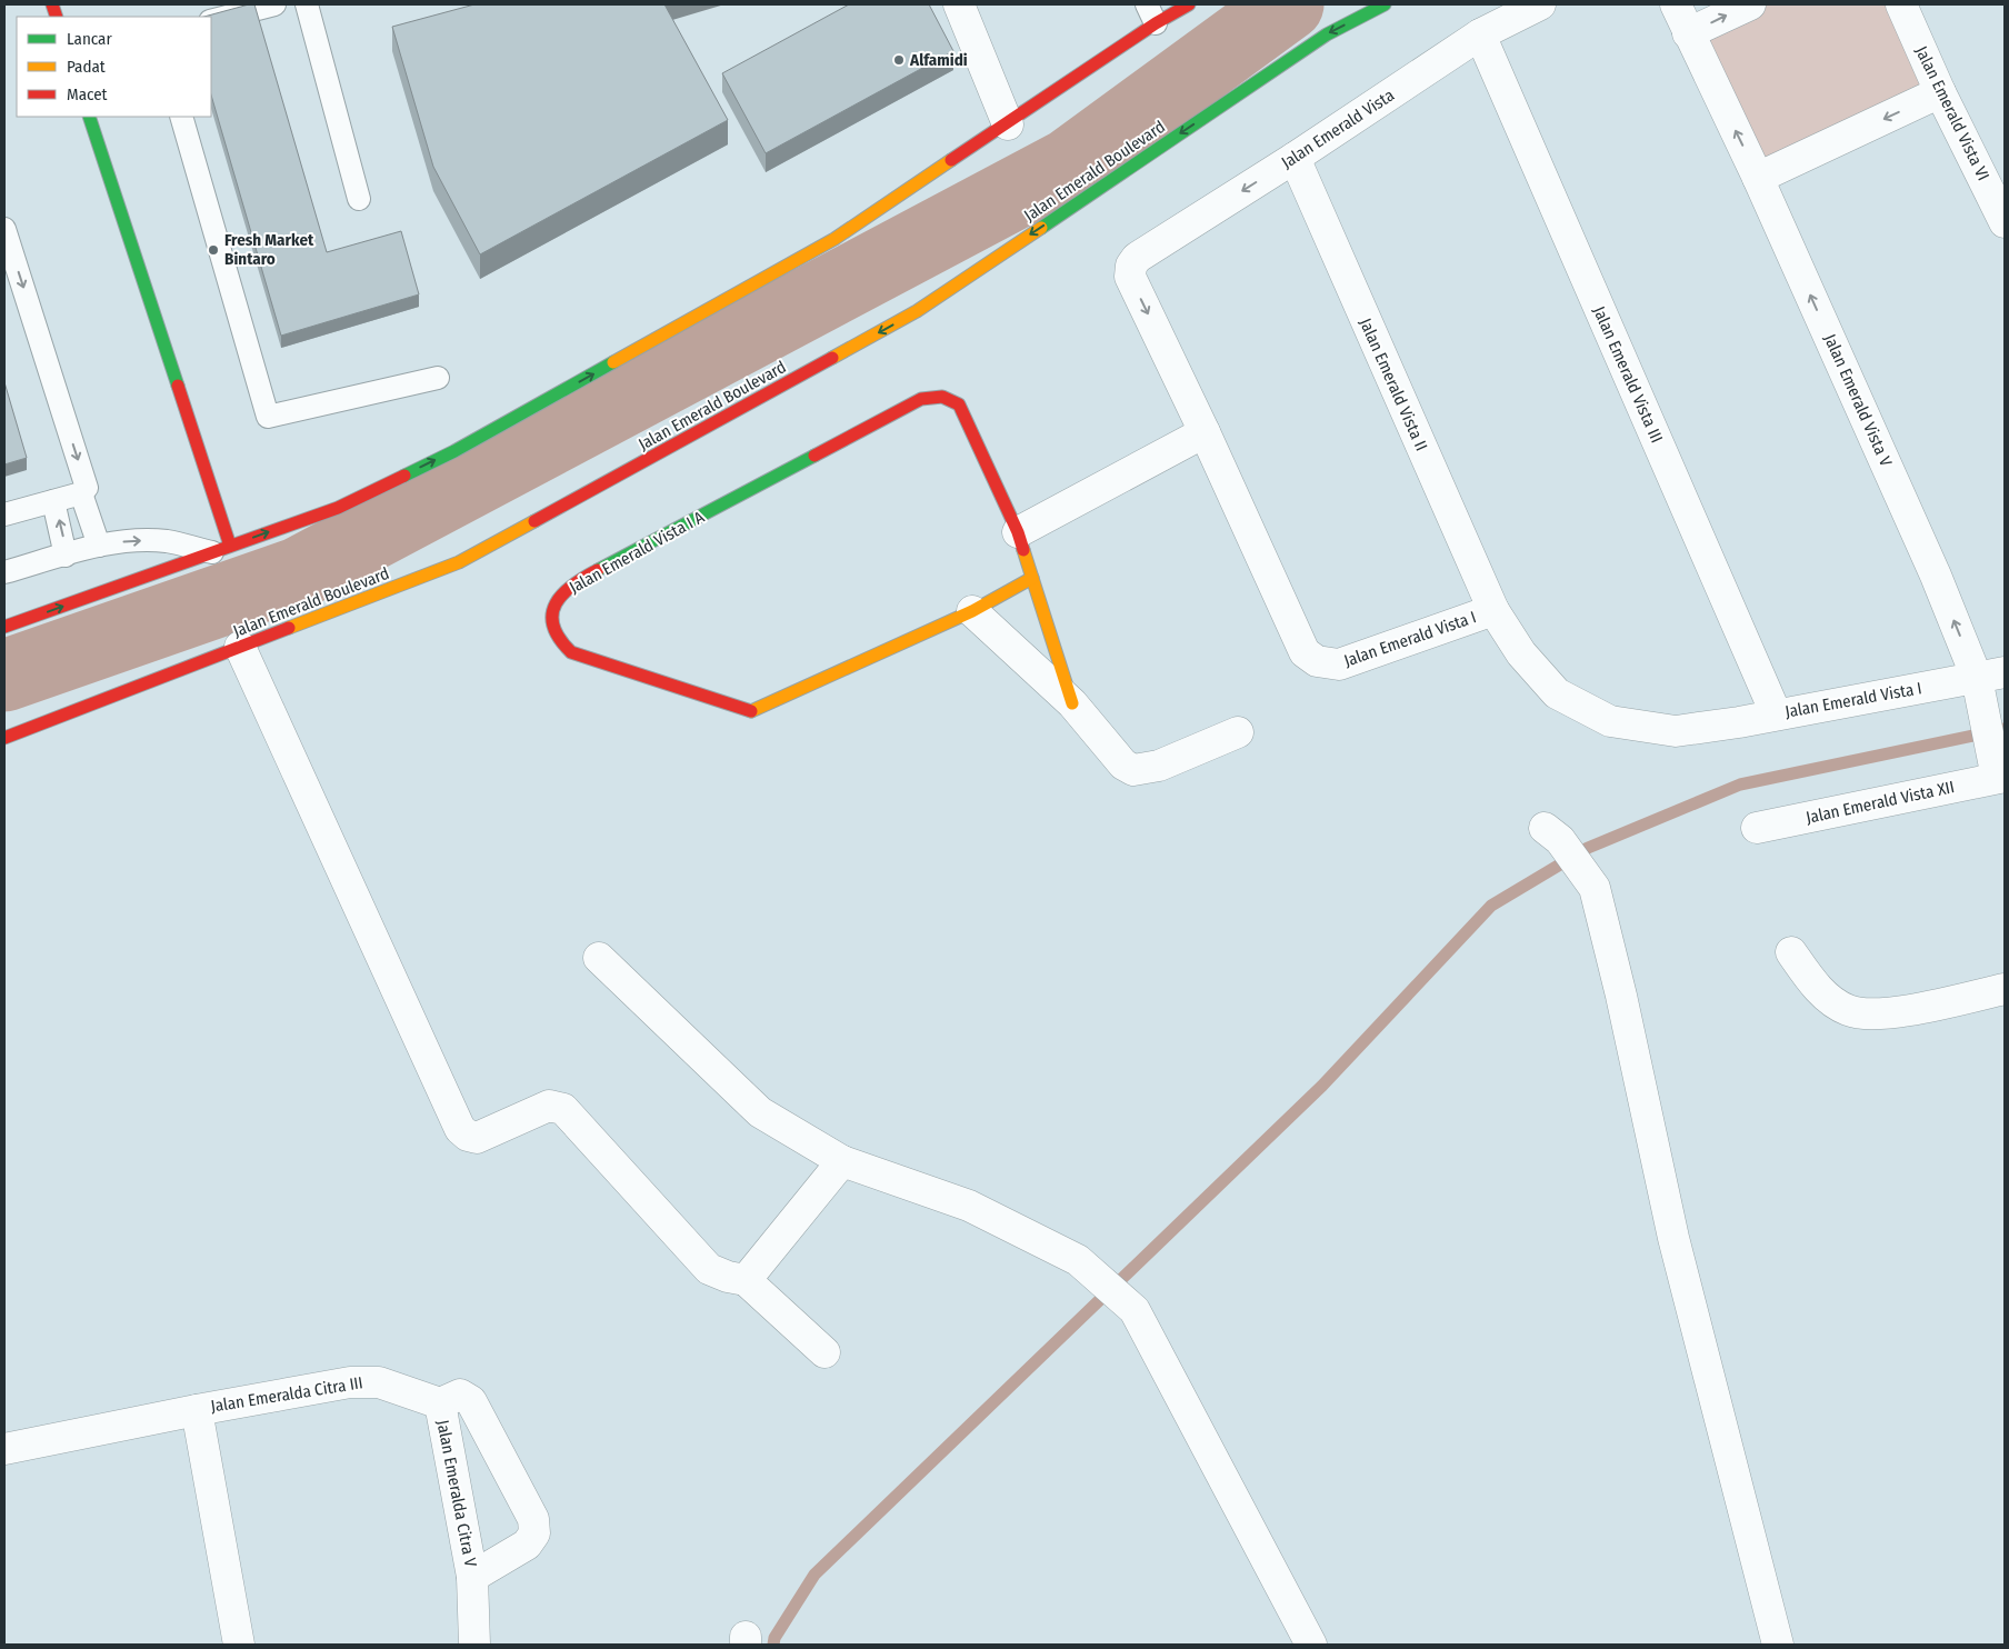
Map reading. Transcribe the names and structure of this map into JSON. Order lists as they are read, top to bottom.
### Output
{
  "streets": {
    "main road": ["Jalan Emerald Boulevard", "Jalan Emerald Vista I A"],
    "street": [
      "Jalan Emerald Vista VI",
      "Jalan Emerald Vista",
      "Jalan Emerald Vista III",
      "Jalan Emerald Vista II",
      "Jalan Emerald Vista V",
      "Jalan Emerald Vista I",
      "Jalan Emerald Vista XII",
      "Jalan Emeralda Citra III",
      "Jalan Emeralda Citra V"
    ]
  },
  "crossings": [
    ["Jalan Emerald Vista", "Jalan Emerald Vista III"],
    ["Jalan Emerald Vista", "Jalan Emerald Vista II"],
    ["Jalan Emerald Vista", "Jalan Emerald Vista I"],
    ["Jalan Emerald Vista III", "Jalan Emerald Vista I"],
    ["Jalan Emerald Vista II", "Jalan Emerald Vista I"],
    ["Jalan Emerald Vista V", "Jalan Emerald Vista I"],
    ["Jalan Emerald Vista V", "Jalan Emerald Vista XII"],
    ["Jalan Emeralda Citra III", "Jalan Emeralda Citra V"]
  ],
  "one_way": ["Jalan Emerald Vista", "Jalan Emerald Vista V"],
  "places": ["Alfamidi", "Fresh Market Bintaro"],
  "legend": ["Lancar", "Padat", "Macet"]
}
